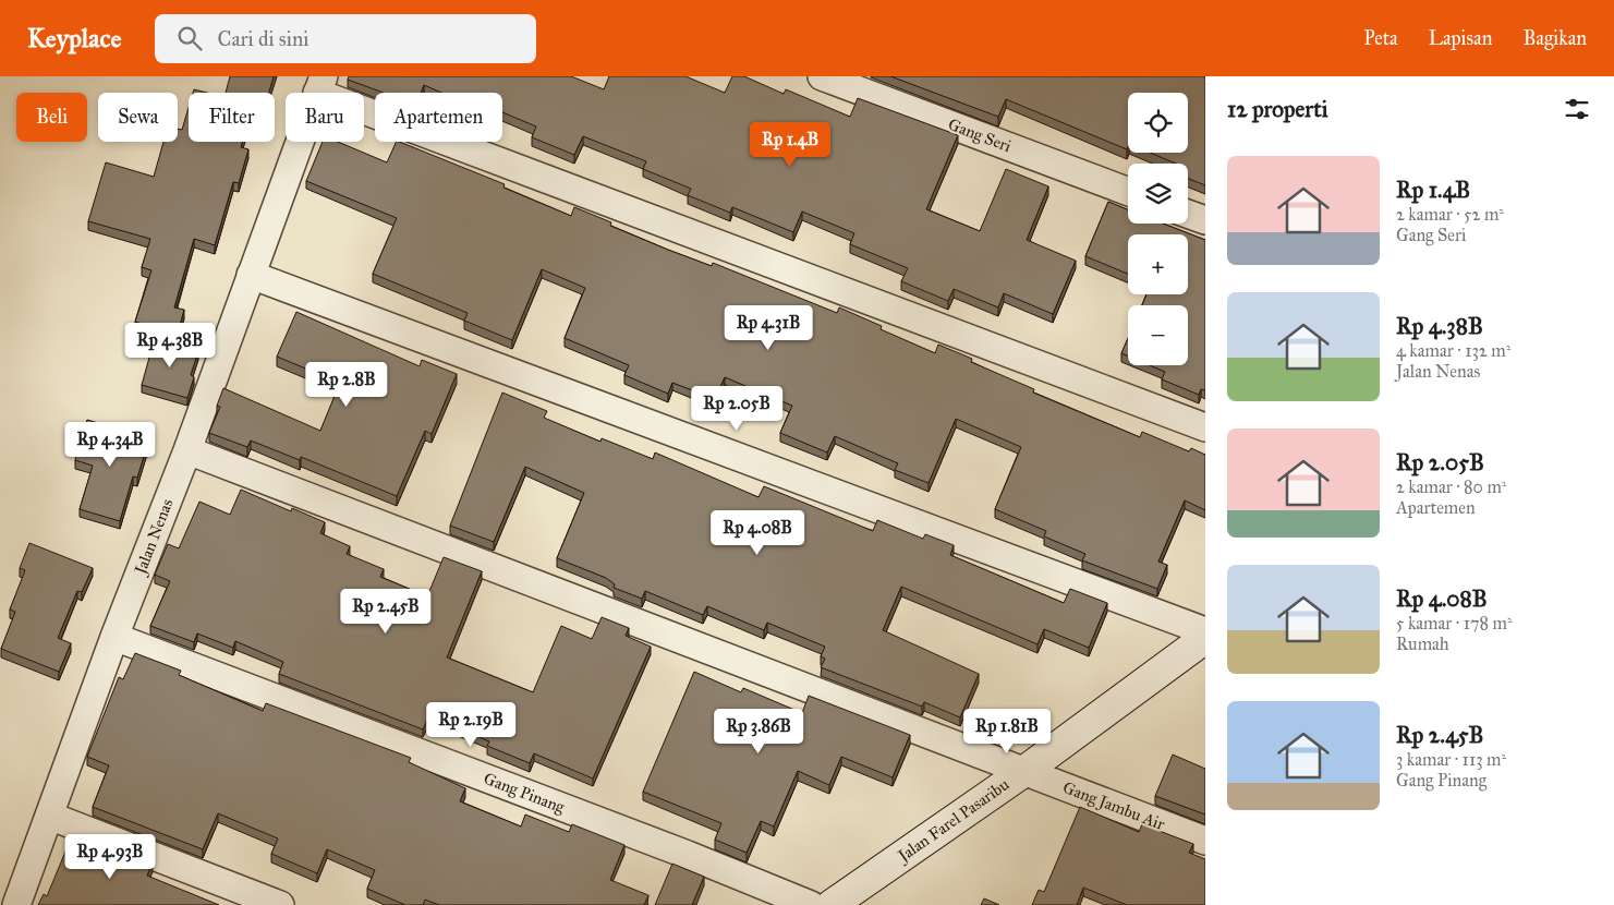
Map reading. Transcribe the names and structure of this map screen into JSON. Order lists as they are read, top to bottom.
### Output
{
  "streets": {
    "street": [
      "Gang Seri",
      "Jalan Nenas",
      "Gang Pinang",
      "Gang Jambu Air",
      "Jalan Farel Pasaribu"
    ]
  },
  "crossings": [
    ["Jalan Nenas", "Gang Pinang"],
    ["Jalan Nenas", "Gang Jambu Air"],
    ["Gang Jambu Air", "Jalan Farel Pasaribu"]
  ],
  "page": {
    "header": "Keyplace",
    "search": "Cari di sini",
    "nav": ["Peta", "Lapisan", "Bagikan"],
    "heading": "12 properti",
    "map_buttons": ["+", "−"],
    "chip": [
      "Beli",
      "Sewa",
      "Filter",
      "Baru",
      "Apartemen"
    ],
    "price": [
      "Rp 1.4B",
      "Rp 4.31B",
      "Rp 4.38B",
      "Rp 2.8B",
      "Rp 2.05B",
      "Rp 4.34B",
      "Rp 4.08B",
      "Rp 2.45B",
      "Rp 2.19B",
      "Rp 3.86B",
      "Rp 1.81B",
      "Rp 4.93B"
    ],
    "list": [
      {
        "name": "Rp 1.4B",
        "note": "2 kamar · 52 m² · Gang Seri"
      },
      {
        "name": "Rp 4.38B",
        "note": "4 kamar · 132 m² · Jalan Nenas"
      },
      {
        "name": "Rp 2.05B",
        "note": "2 kamar · 80 m² · Apartemen"
      },
      {
        "name": "Rp 4.08B",
        "note": "5 kamar · 178 m² · Rumah"
      },
      {
        "name": "Rp 2.45B",
        "note": "3 kamar · 113 m² · Gang Pinang"
      }
    ]
  }
}
